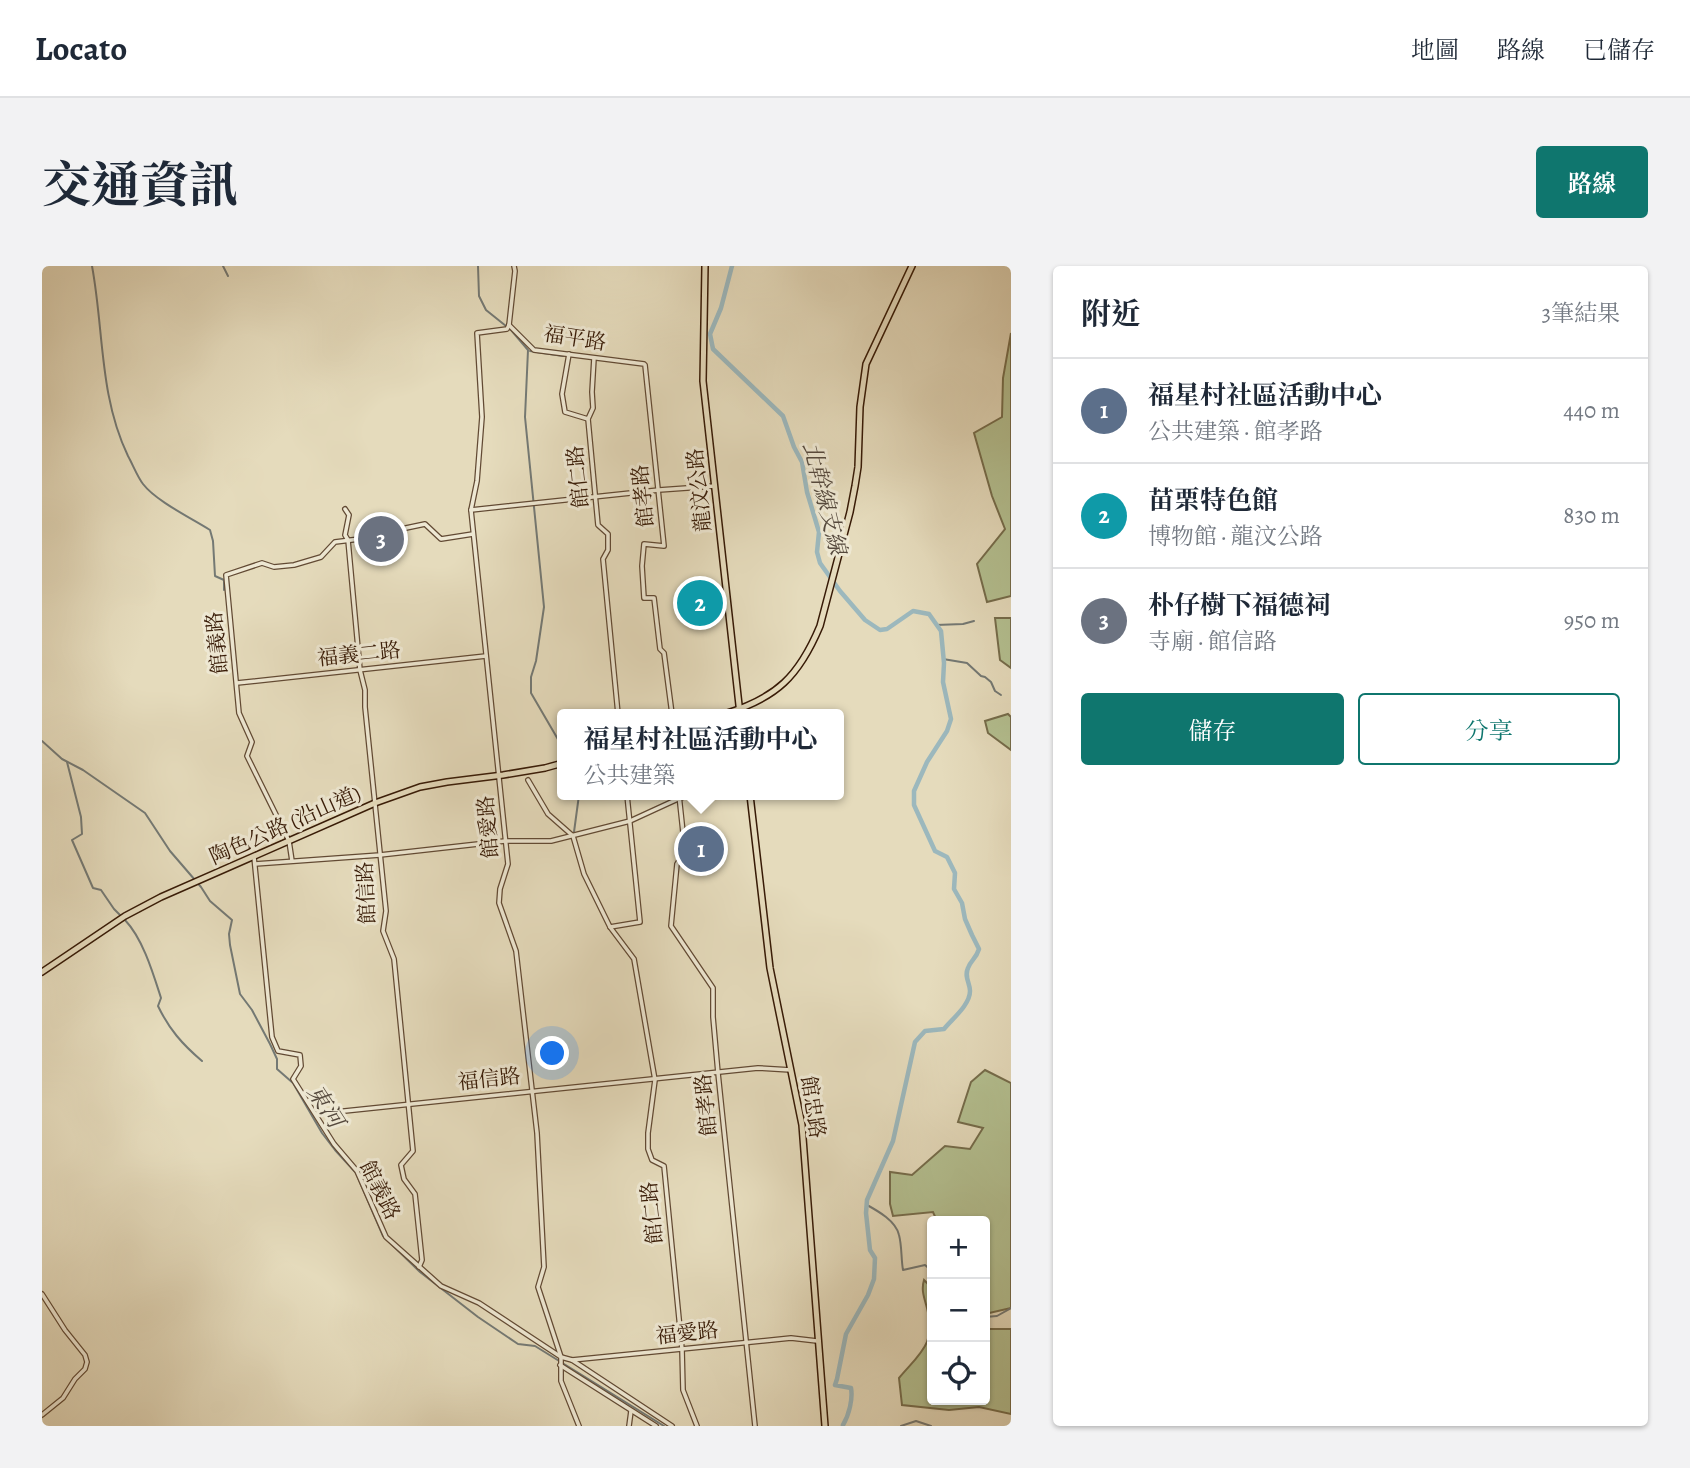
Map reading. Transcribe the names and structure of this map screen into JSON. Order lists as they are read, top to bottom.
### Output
{
  "streets": {
    "main road": ["龍汶公路", "陶色公路 (沿山道)", "館忠路"],
    "street": [
      "福平路",
      "館仁路",
      "館孝路",
      "館義路",
      "福義二路",
      "館愛路",
      "館信路",
      "福信路",
      "福愛路"
    ]
  },
  "crossings": [
    ["福平路", "館仁路"],
    ["福平路", "館孝路"],
    ["福平路", "館愛路"],
    ["館仁路", "福信路"],
    ["館仁路", "福愛路"],
    ["館孝路", "福信路"],
    ["館孝路", "福愛路"],
    ["館義路", "福義二路"],
    ["館義路", "陶色公路 (沿山道)"],
    ["館義路", "館愛路"],
    ["館義路", "館信路"],
    ["館義路", "福信路"],
    ["館義路", "福愛路"],
    ["福義二路", "館愛路"],
    ["福義二路", "館信路"],
    ["陶色公路 (沿山道)", "館愛路"],
    ["陶色公路 (沿山道)", "館信路"],
    ["館愛路", "福信路"],
    ["館愛路", "福愛路"],
    ["館信路", "福信路"],
    ["福信路", "館忠路"],
    ["館忠路", "福愛路"]
  ],
  "water": ["北幹線支線", "東河"],
  "page": {
    "header": "Locato",
    "nav": ["地圖", "路線", "已儲存"],
    "title": "交通資訊",
    "buttons": [
      "路線",
      ["儲存", "分享"]
    ],
    "heading": ["附近", "3筆結果"],
    "list": [
      {
        "mark": "1",
        "name": "福星村社區活動中心",
        "note": "公共建築 · 館孝路",
        "value": "440 m"
      },
      {
        "mark": "2",
        "name": "苗栗特色館",
        "note": "博物館 · 龍汶公路",
        "value": "830 m"
      },
      {
        "mark": "3",
        "name": "朴仔樹下福德祠",
        "note": "寺廟 · 館信路",
        "value": "950 m"
      }
    ],
    "pins": ["3", "2", "1"],
    "popup": ["福星村社區活動中心", "公共建築"],
    "map_buttons": ["+", "−"]
  }
}
